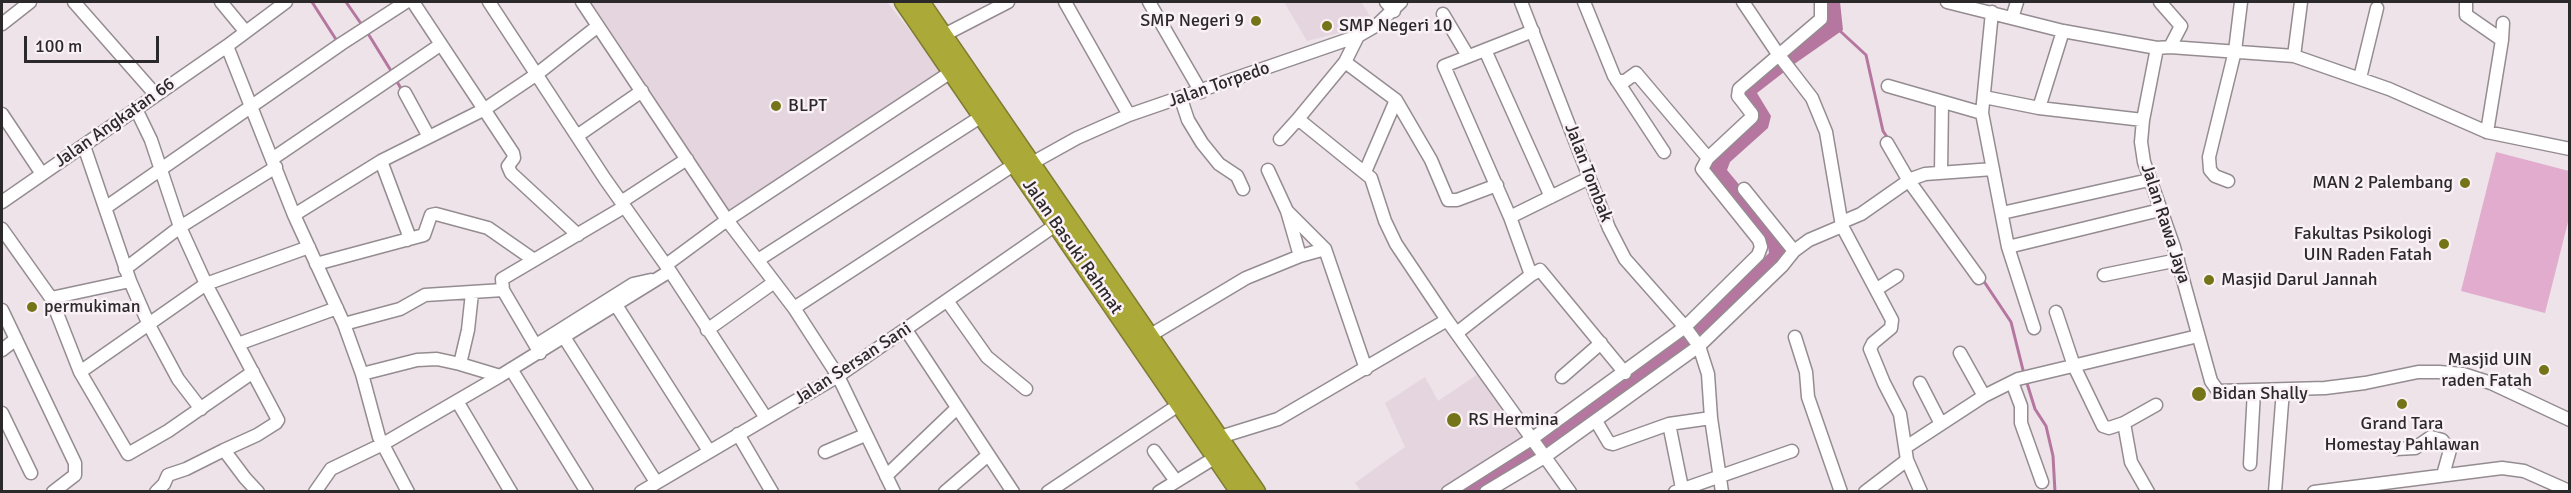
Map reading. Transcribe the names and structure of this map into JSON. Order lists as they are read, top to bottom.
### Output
{
  "streets": {
    "highway": ["Jalan Basuki Rahmat"],
    "street": [
      "Jalan Torpedo",
      "Jalan Angkatan 66",
      "Jalan Tombak",
      "Jalan Rawa Jaya",
      "Jalan Sersan Sani"
    ]
  },
  "crossings": [
    ["Jalan Torpedo", "Jalan Basuki Rahmat"],
    ["Jalan Basuki Rahmat", "Jalan Sersan Sani"]
  ],
  "places": [
    "SMP Negeri 9",
    "SMP Negeri 10",
    "BLPT",
    "MAN 2 Palembang",
    "Fakultas Psikologi UIN Raden Fatah",
    "Masjid Darul Jannah",
    "permukiman",
    "Masjid UIN raden Fatah",
    "Bidan Shally",
    "Grand Tara Homestay Pahlawan",
    "RS Hermina"
  ],
  "scale_bar": "100 m"
}
